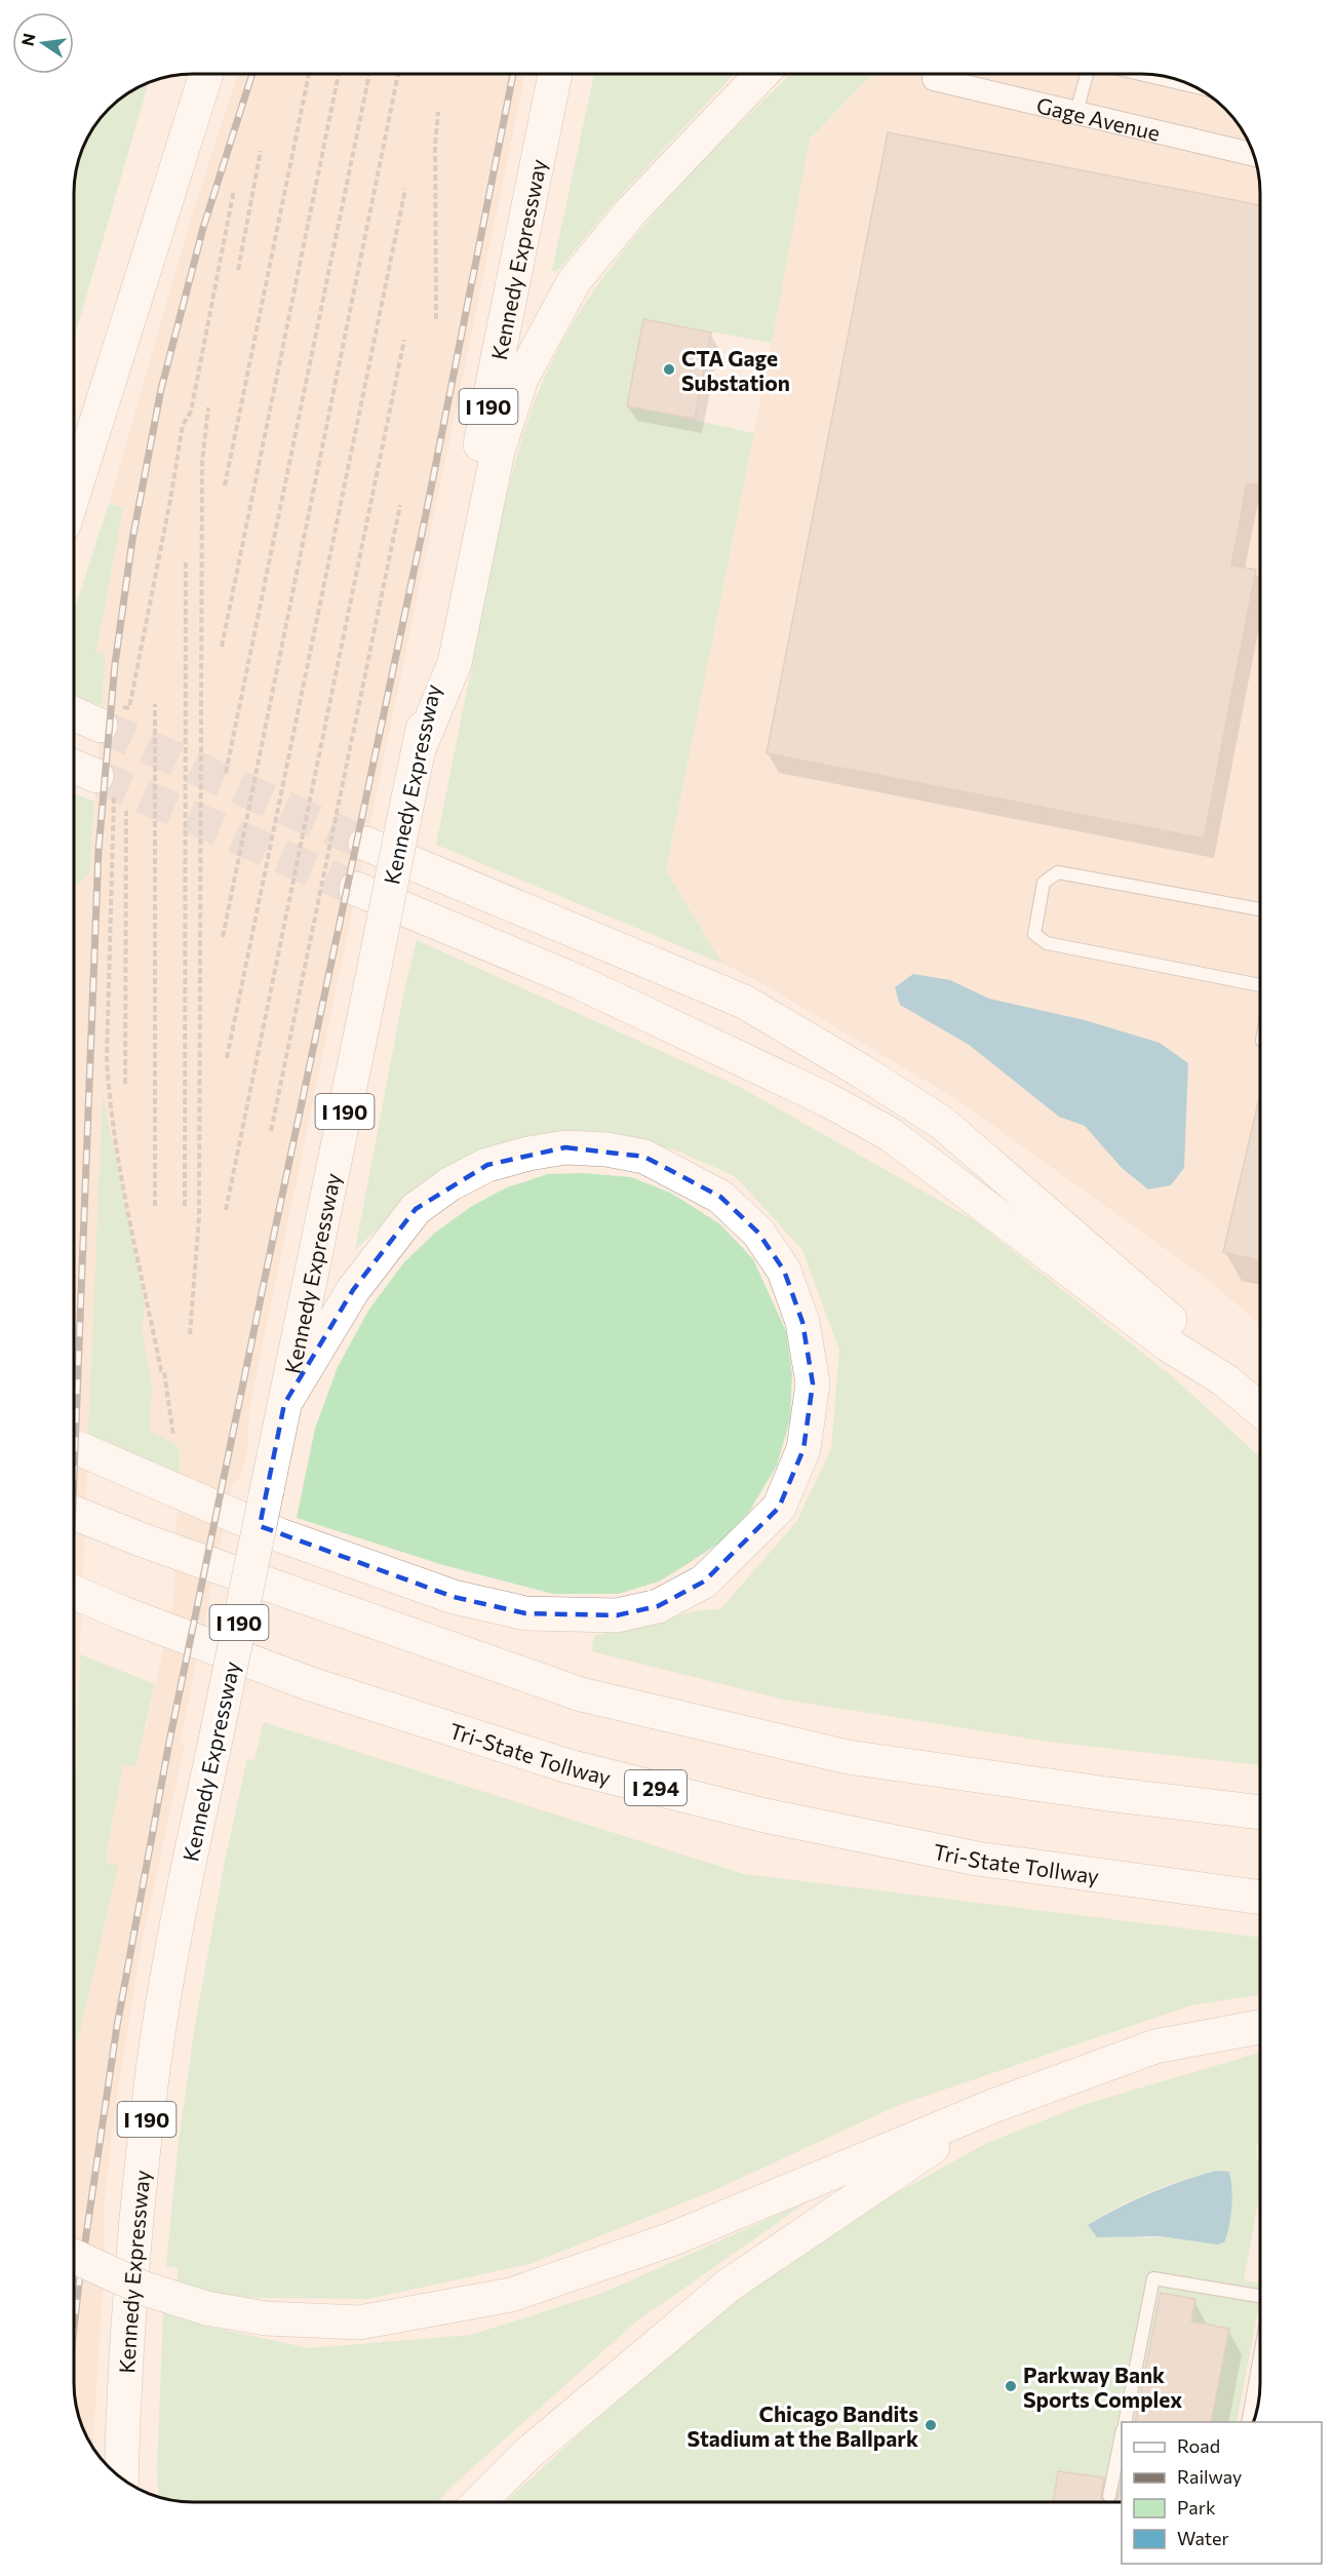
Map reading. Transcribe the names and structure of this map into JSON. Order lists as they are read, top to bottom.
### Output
{
  "streets": {
    "highway": [
      "Kennedy Expressway",
      "I 190",
      "Tri-State Tollway",
      "I 294"
    ],
    "street": ["Gage Avenue"]
  },
  "places": ["CTA Gage Substation", "Parkway Bank Sports Complex", "Chicago Bandits Stadium at the Ballpark"],
  "legend": [
    "Road",
    "Railway",
    "Park",
    "Water"
  ],
  "north": "left"
}
